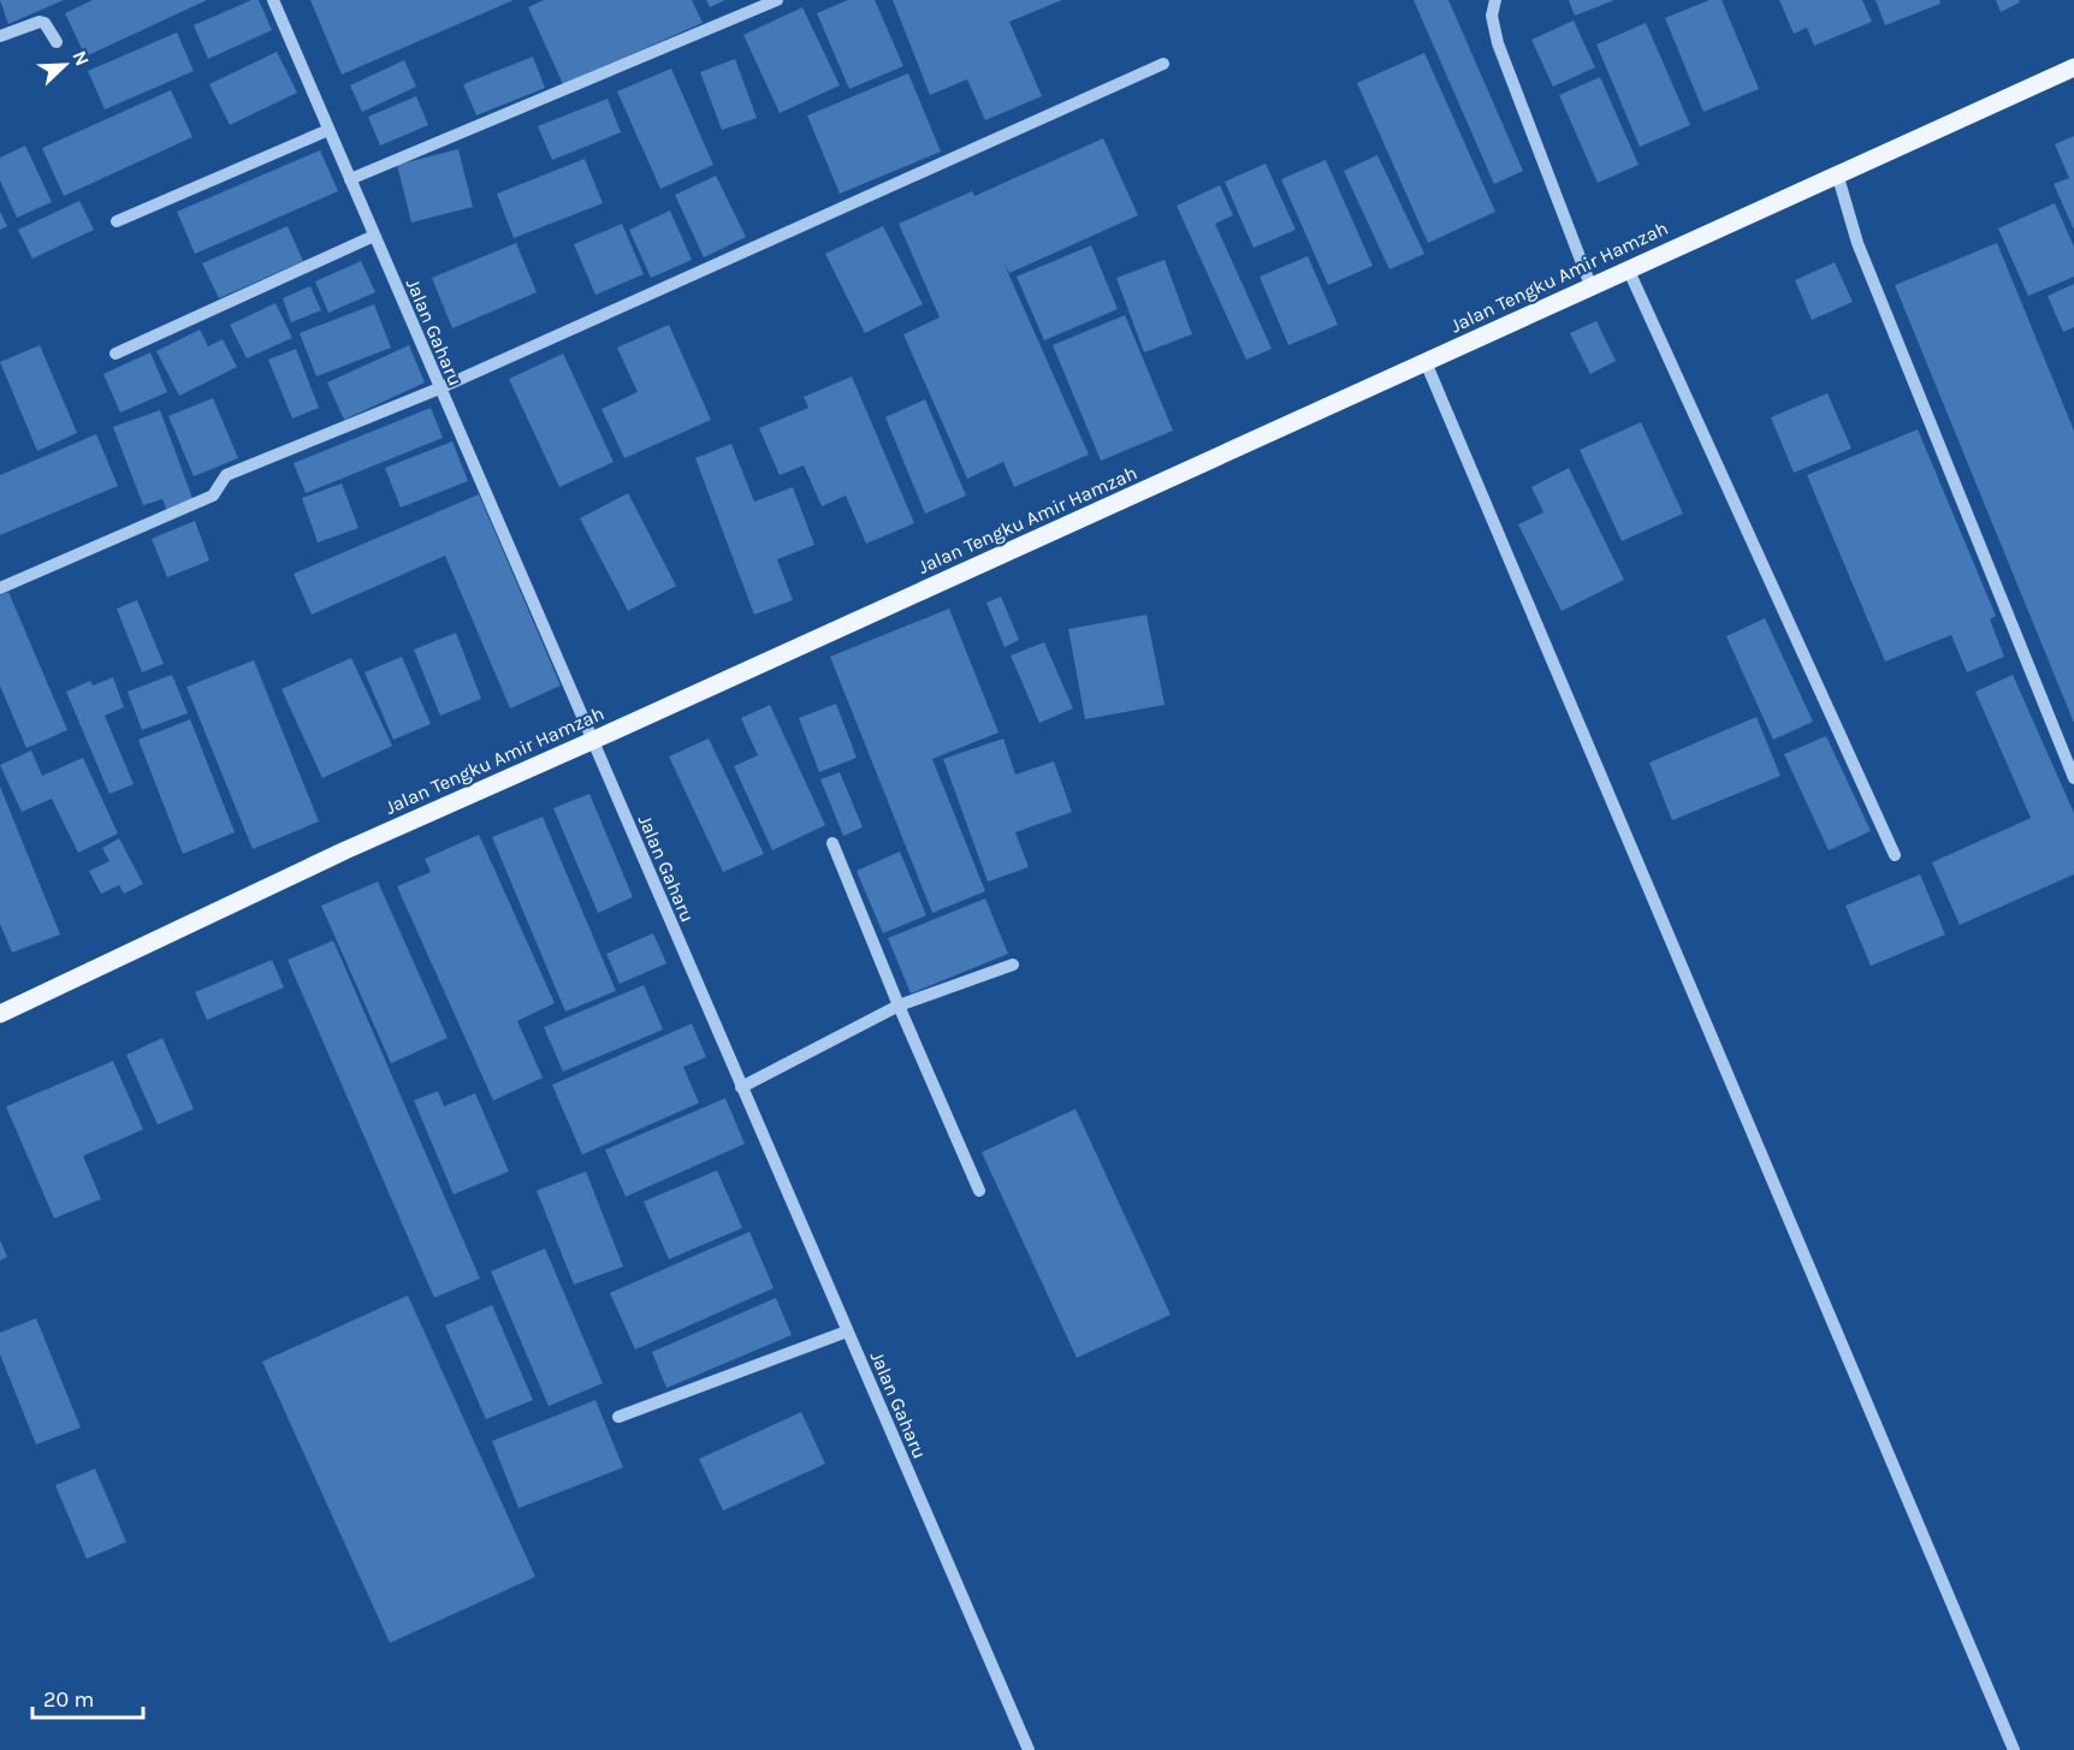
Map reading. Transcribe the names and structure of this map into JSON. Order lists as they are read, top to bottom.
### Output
{
  "streets": {
    "main road": ["Jalan Tengku Amir Hamzah"],
    "street": ["Jalan Gaharu"]
  },
  "crossings": [
    ["Jalan Tengku Amir Hamzah", "Jalan Gaharu"]
  ],
  "scale_bar": "20 m",
  "north": "top right"
}
